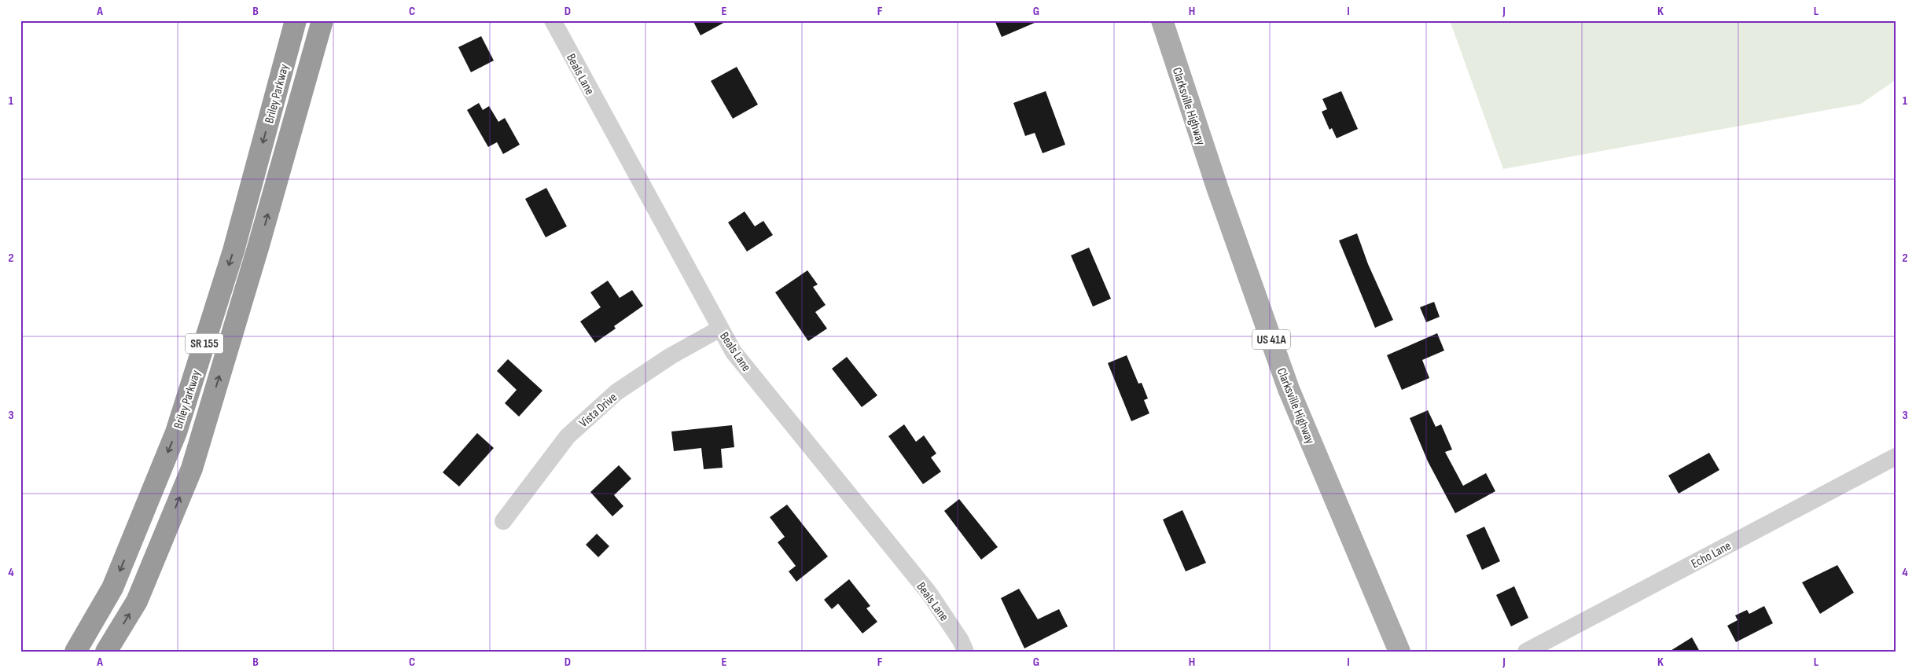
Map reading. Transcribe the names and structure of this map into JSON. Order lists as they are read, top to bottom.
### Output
{
  "streets": {
    "highway": ["Briley Parkway", "SR 155"],
    "main road": ["Clarksville Highway", "US 41A"],
    "street": ["Beals Lane", "Vista Drive", "Echo Lane"]
  },
  "crossings": [
    ["Beals Lane", "Vista Drive"]
  ],
  "grid": {
    "columns": [
      "A",
      "B",
      "C",
      "D",
      "E",
      "F",
      "G",
      "H",
      "I",
      "J",
      "K",
      "L"
    ],
    "rows": [
      "1",
      "2",
      "3",
      "4"
    ]
  }
}
